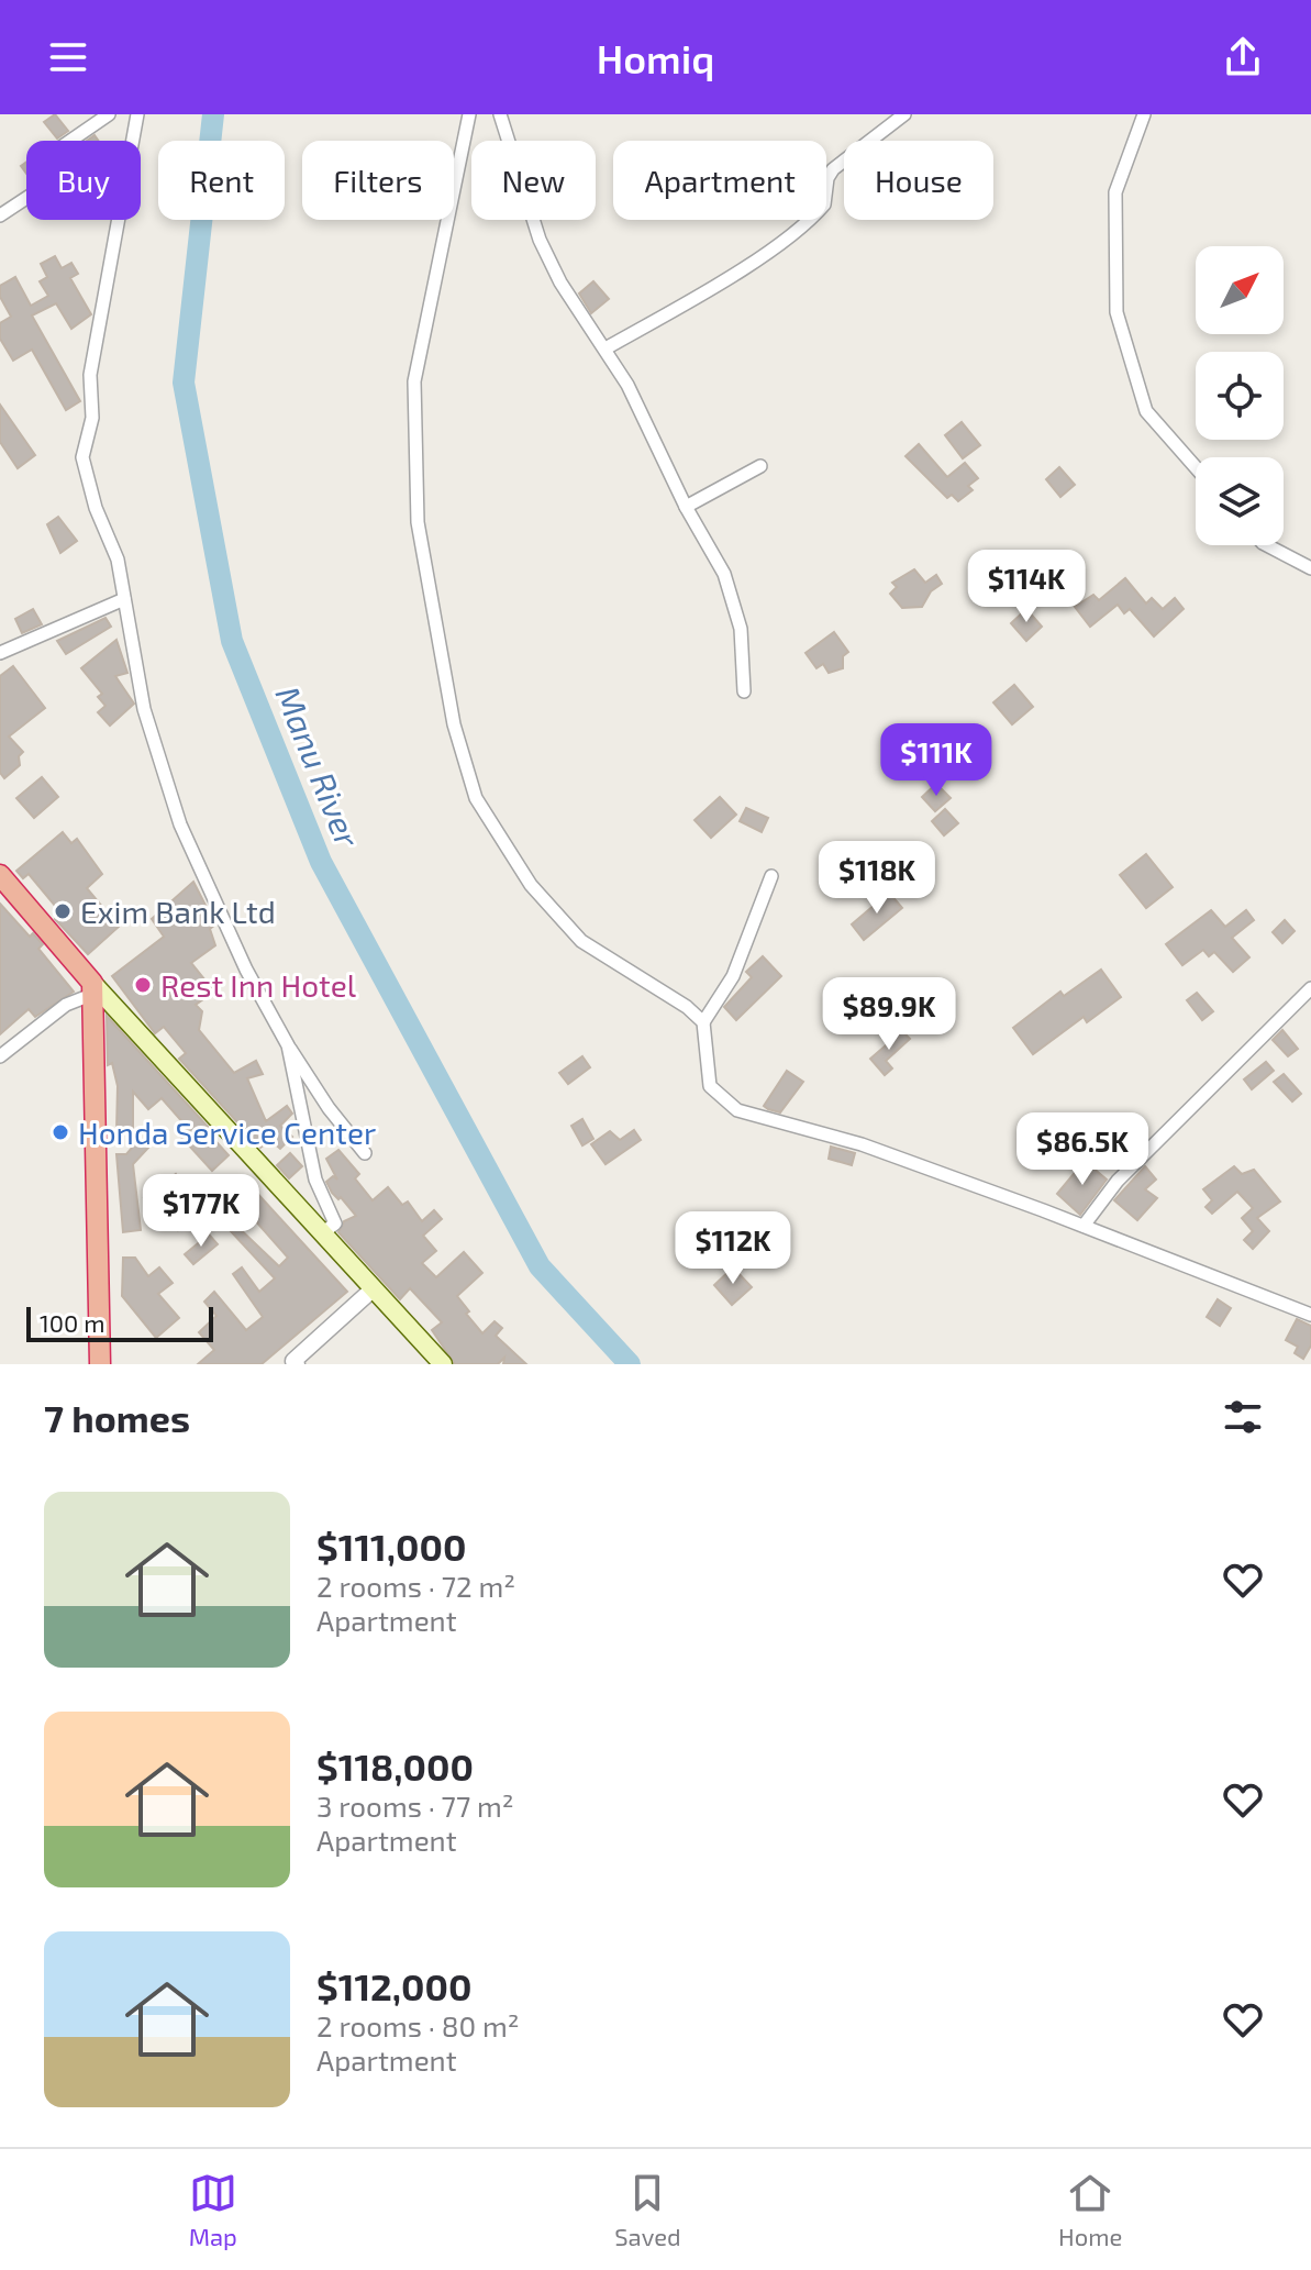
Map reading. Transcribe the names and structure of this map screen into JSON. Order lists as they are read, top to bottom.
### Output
{
  "water": ["Manu River"],
  "places": ["Exim Bank Ltd", "Rest Inn Hotel", "Honda Service Center"],
  "scale_bar": "100 m",
  "north": "top right",
  "page": {
    "header": "Homiq",
    "chip": [
      "Buy",
      "Rent",
      "Filters",
      "New",
      "Apartment",
      "House"
    ],
    "price": [
      "$114K",
      "$111K",
      "$118K",
      "$89.9K",
      "$86.5K",
      "$177K",
      "$112K"
    ],
    "scale": "100 m",
    "heading": "7 homes",
    "list": [
      {
        "name": "$111,000",
        "note": "2 rooms · 72 m² · Apartment"
      },
      {
        "name": "$118,000",
        "note": "3 rooms · 77 m² · Apartment"
      },
      {
        "name": "$112,000",
        "note": "2 rooms · 80 m² · Apartment"
      }
    ],
    "tabs": ["Map", "Saved", "Home"]
  }
}
